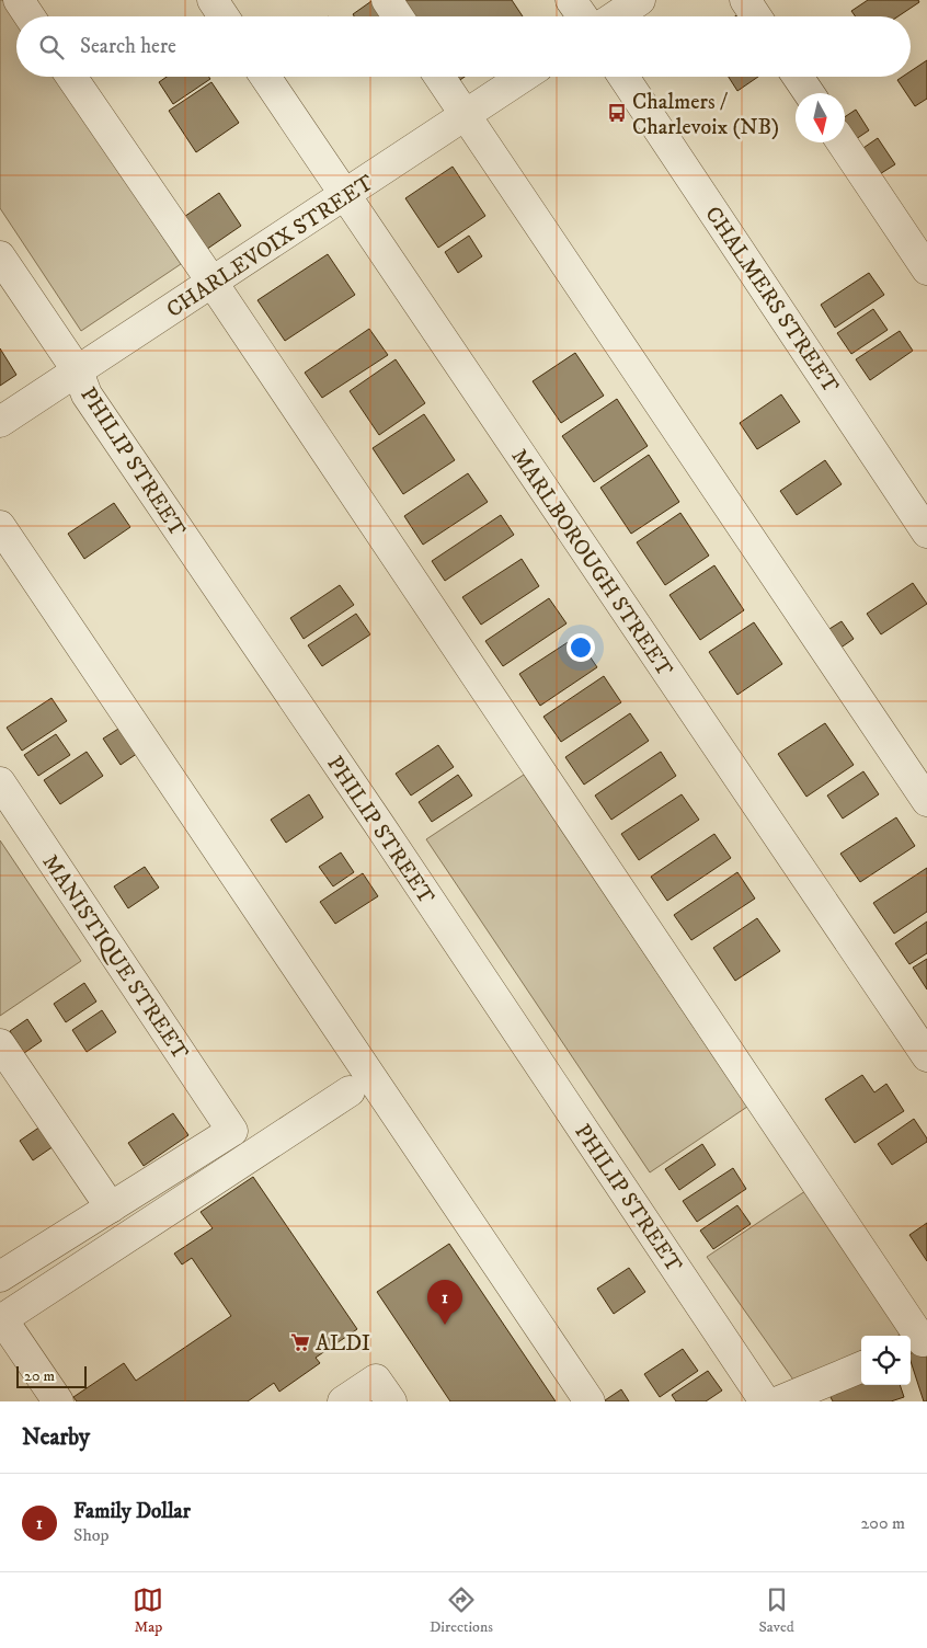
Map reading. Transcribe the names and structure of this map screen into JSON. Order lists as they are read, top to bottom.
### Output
{
  "streets": {
    "street": [
      "CHARLEVOIX STREET",
      "CHALMERS STREET",
      "PHILIP STREET",
      "MARLBOROUGH STREET",
      "MANISTIQUE STREET"
    ]
  },
  "crossings": [
    ["CHARLEVOIX STREET", "PHILIP STREET"],
    ["CHARLEVOIX STREET", "MARLBOROUGH STREET"]
  ],
  "places": {
    "bus stop": ["Chalmers / Charlevoix (NB)"],
    "supermarket": ["ALDI"]
  },
  "scale_bar": "20 m",
  "north": "bottom",
  "page": {
    "search": "Search here",
    "pins": "1",
    "scale": "20 m",
    "heading": "Nearby",
    "list": [
      {
        "mark": "1",
        "name": "Family Dollar",
        "note": "Shop",
        "value": "200 m"
      }
    ],
    "nav": ["Map", "Directions", "Saved"]
  }
}
